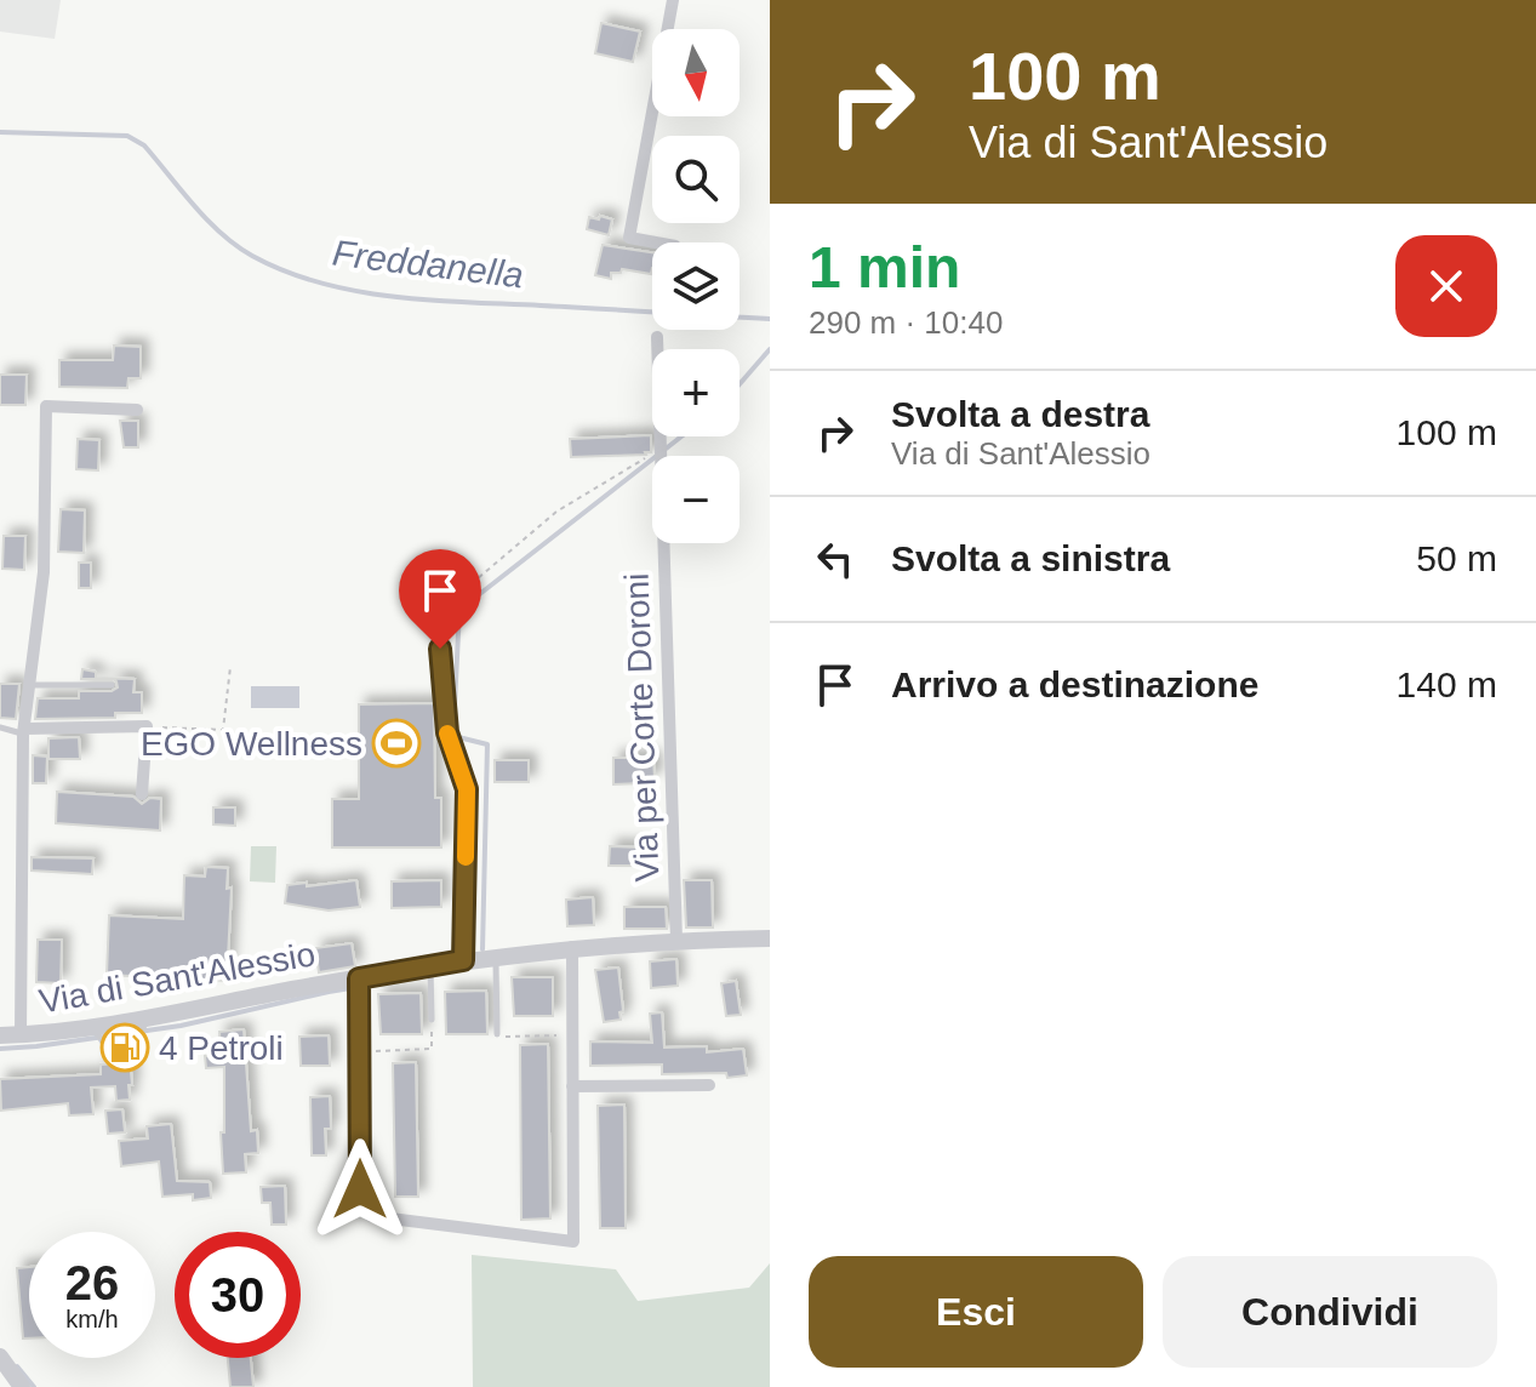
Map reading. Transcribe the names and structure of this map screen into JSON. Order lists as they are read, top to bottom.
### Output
{
  "streets": {
    "street": ["Via per Corte Doroni", "Via di Sant'Alessio"]
  },
  "crossings": [
    ["Via per Corte Doroni", "Via di Sant'Alessio"]
  ],
  "water": ["Freddanella"],
  "places": {
    "sports": ["EGO Wellness"],
    "fuel station": ["4 Petroli"]
  },
  "north": "bottom",
  "page": {
    "turn": ["100 m", "Via di Sant'Alessio"],
    "map_buttons": ["+", "−"],
    "heading": ["1 min", "290 m · 10:40"],
    "list": [
      {
        "name": "Svolta a destra",
        "note": "Via di Sant'Alessio",
        "value": "100 m"
      },
      {
        "name": "Svolta a sinistra",
        "value": "50 m"
      },
      {
        "name": "Arrivo a destinazione",
        "value": "140 m"
      }
    ],
    "speed": "26 km/h",
    "limit": "30",
    "buttons": ["Esci", "Condividi"]
  }
}
